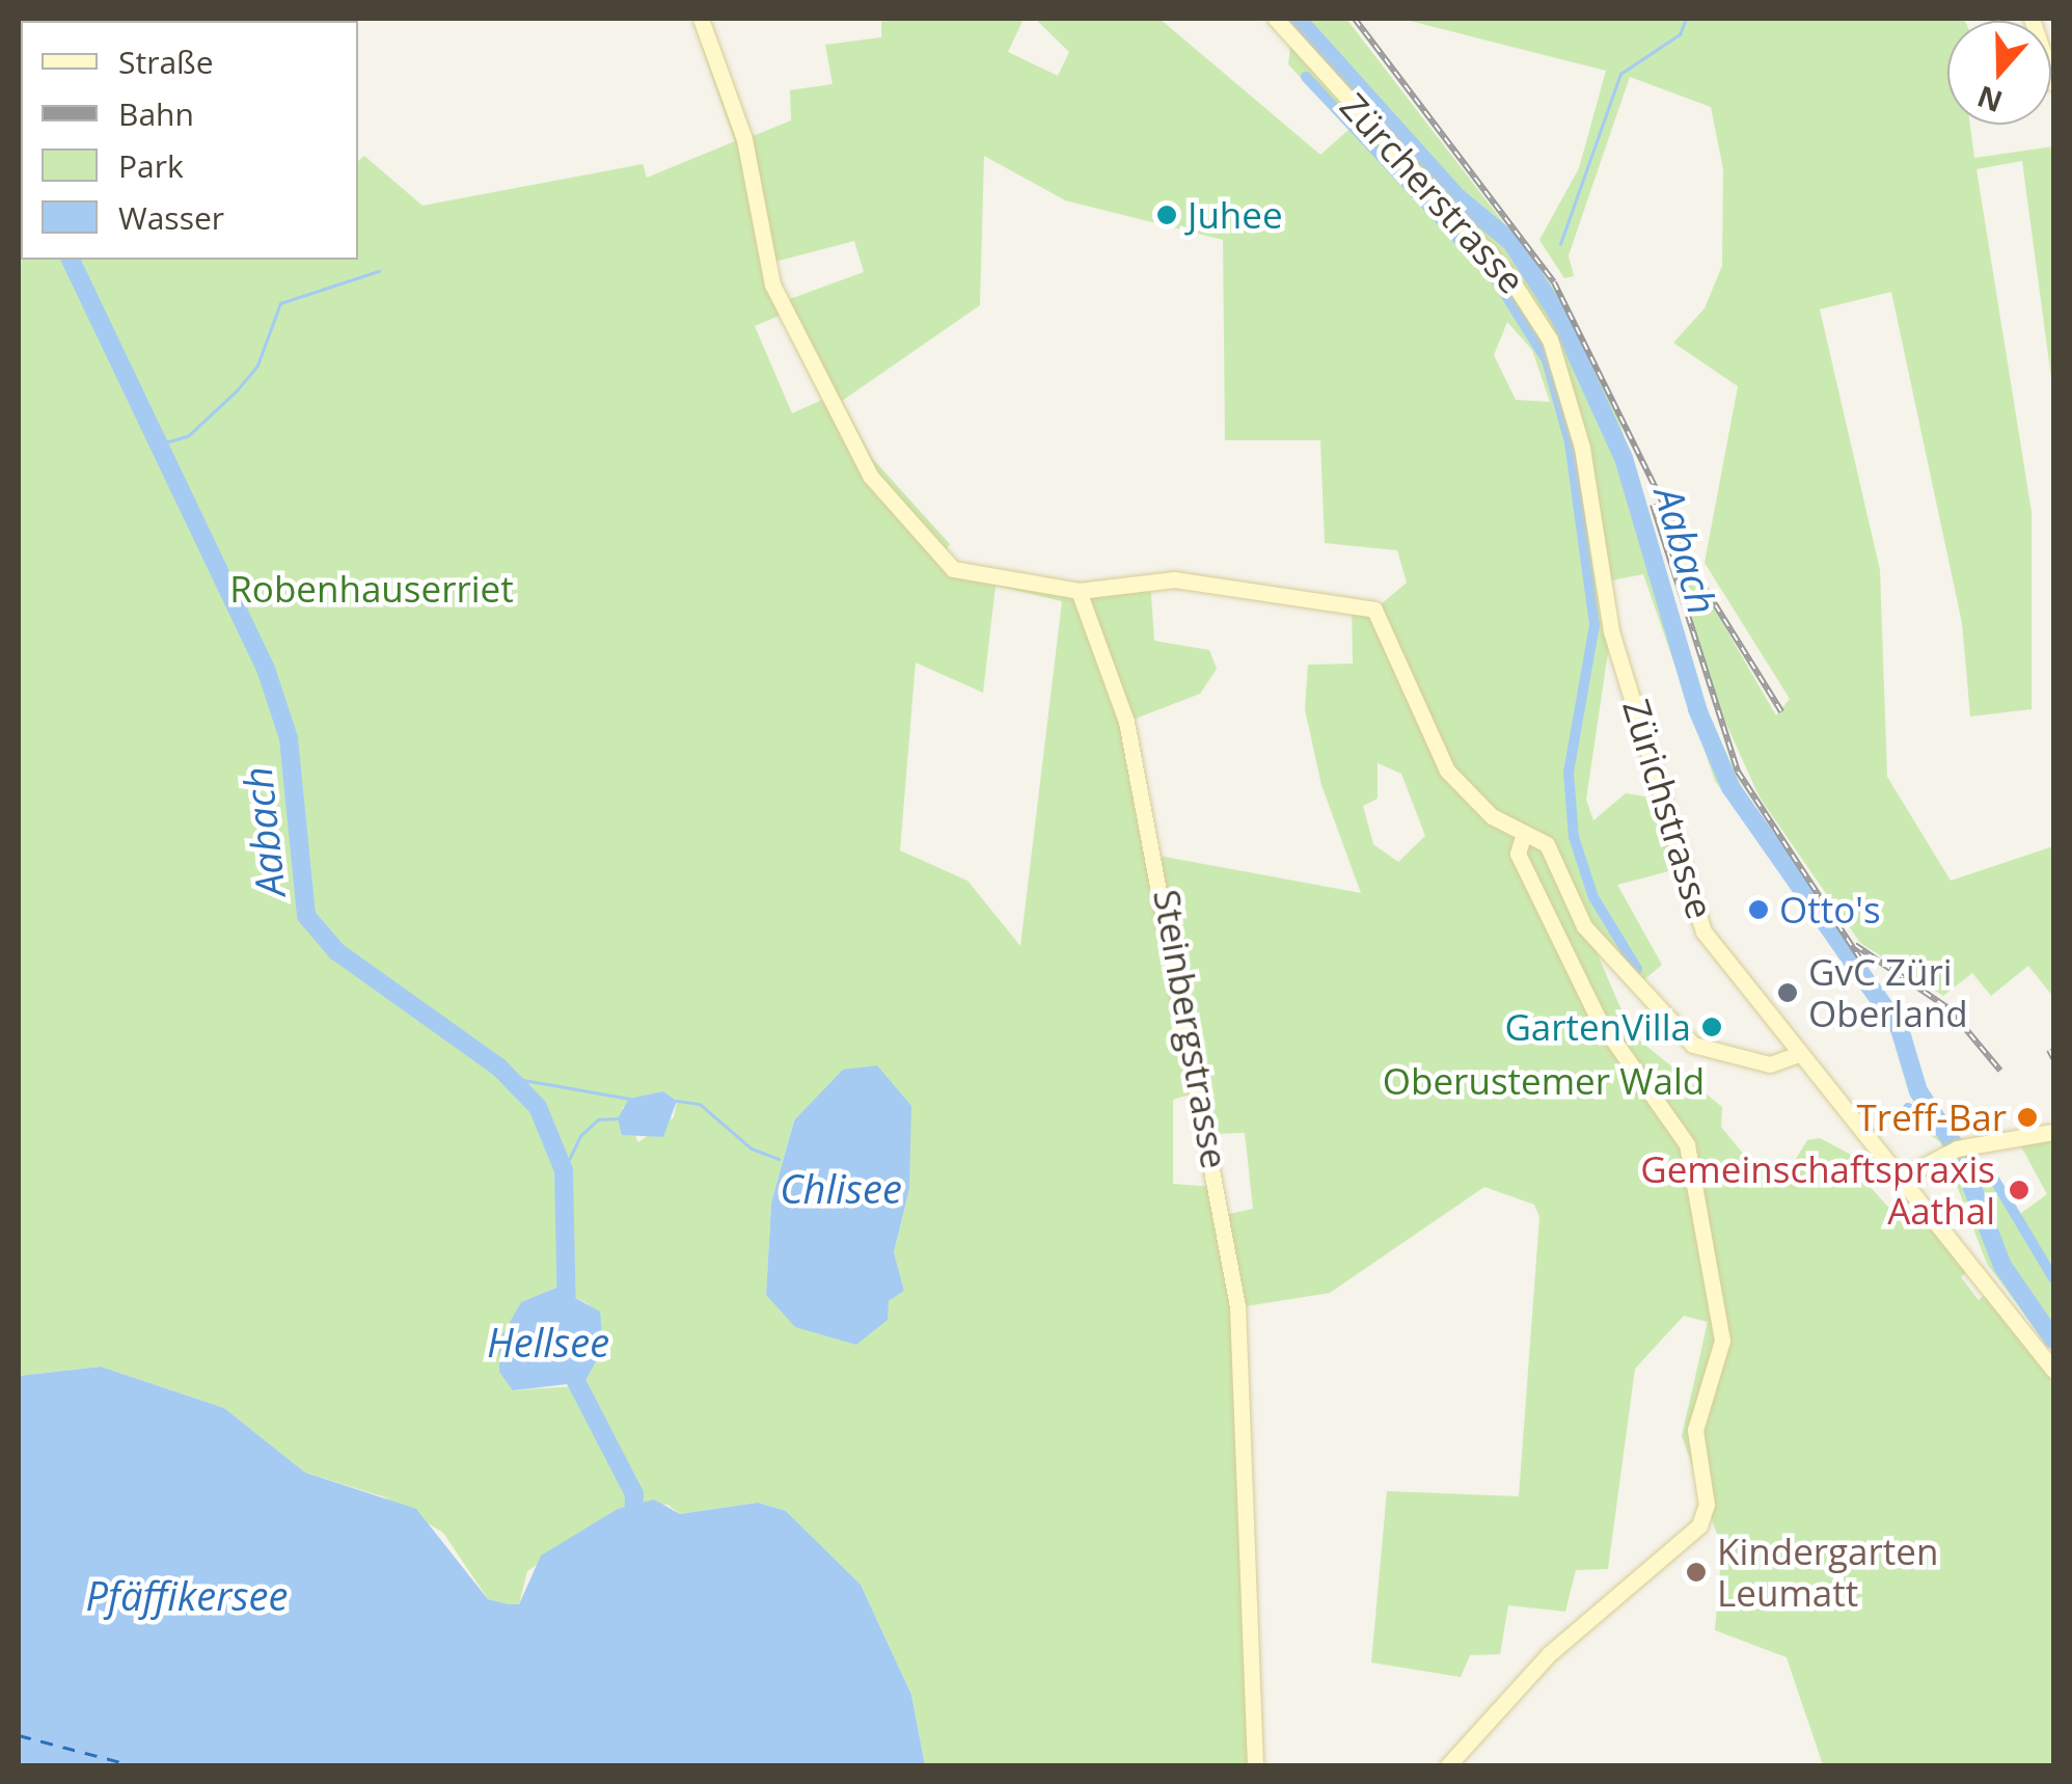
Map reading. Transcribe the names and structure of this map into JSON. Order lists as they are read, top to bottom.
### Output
{
  "streets": {
    "street": ["Zürcherstrasse", "Zürichstrasse", "Steinbergstrasse"]
  },
  "crossings": [
    ["Zürcherstrasse", "Zürichstrasse"]
  ],
  "water": [
    "Aabach",
    "Chlisee",
    "Hellsee",
    "Pfäffikersee"
  ],
  "parks": ["Robenhauserriet", "Oberustemer Wald"],
  "places": [
    "Juhee",
    "Otto's",
    "GvC Züri Oberland",
    "GartenVilla",
    "Treff-Bar",
    "Gemeinschaftspraxis Aathal",
    "Kindergarten Leumatt"
  ],
  "legend": [
    "Straße",
    "Bahn",
    "Park",
    "Wasser"
  ],
  "north": "bottom"
}
